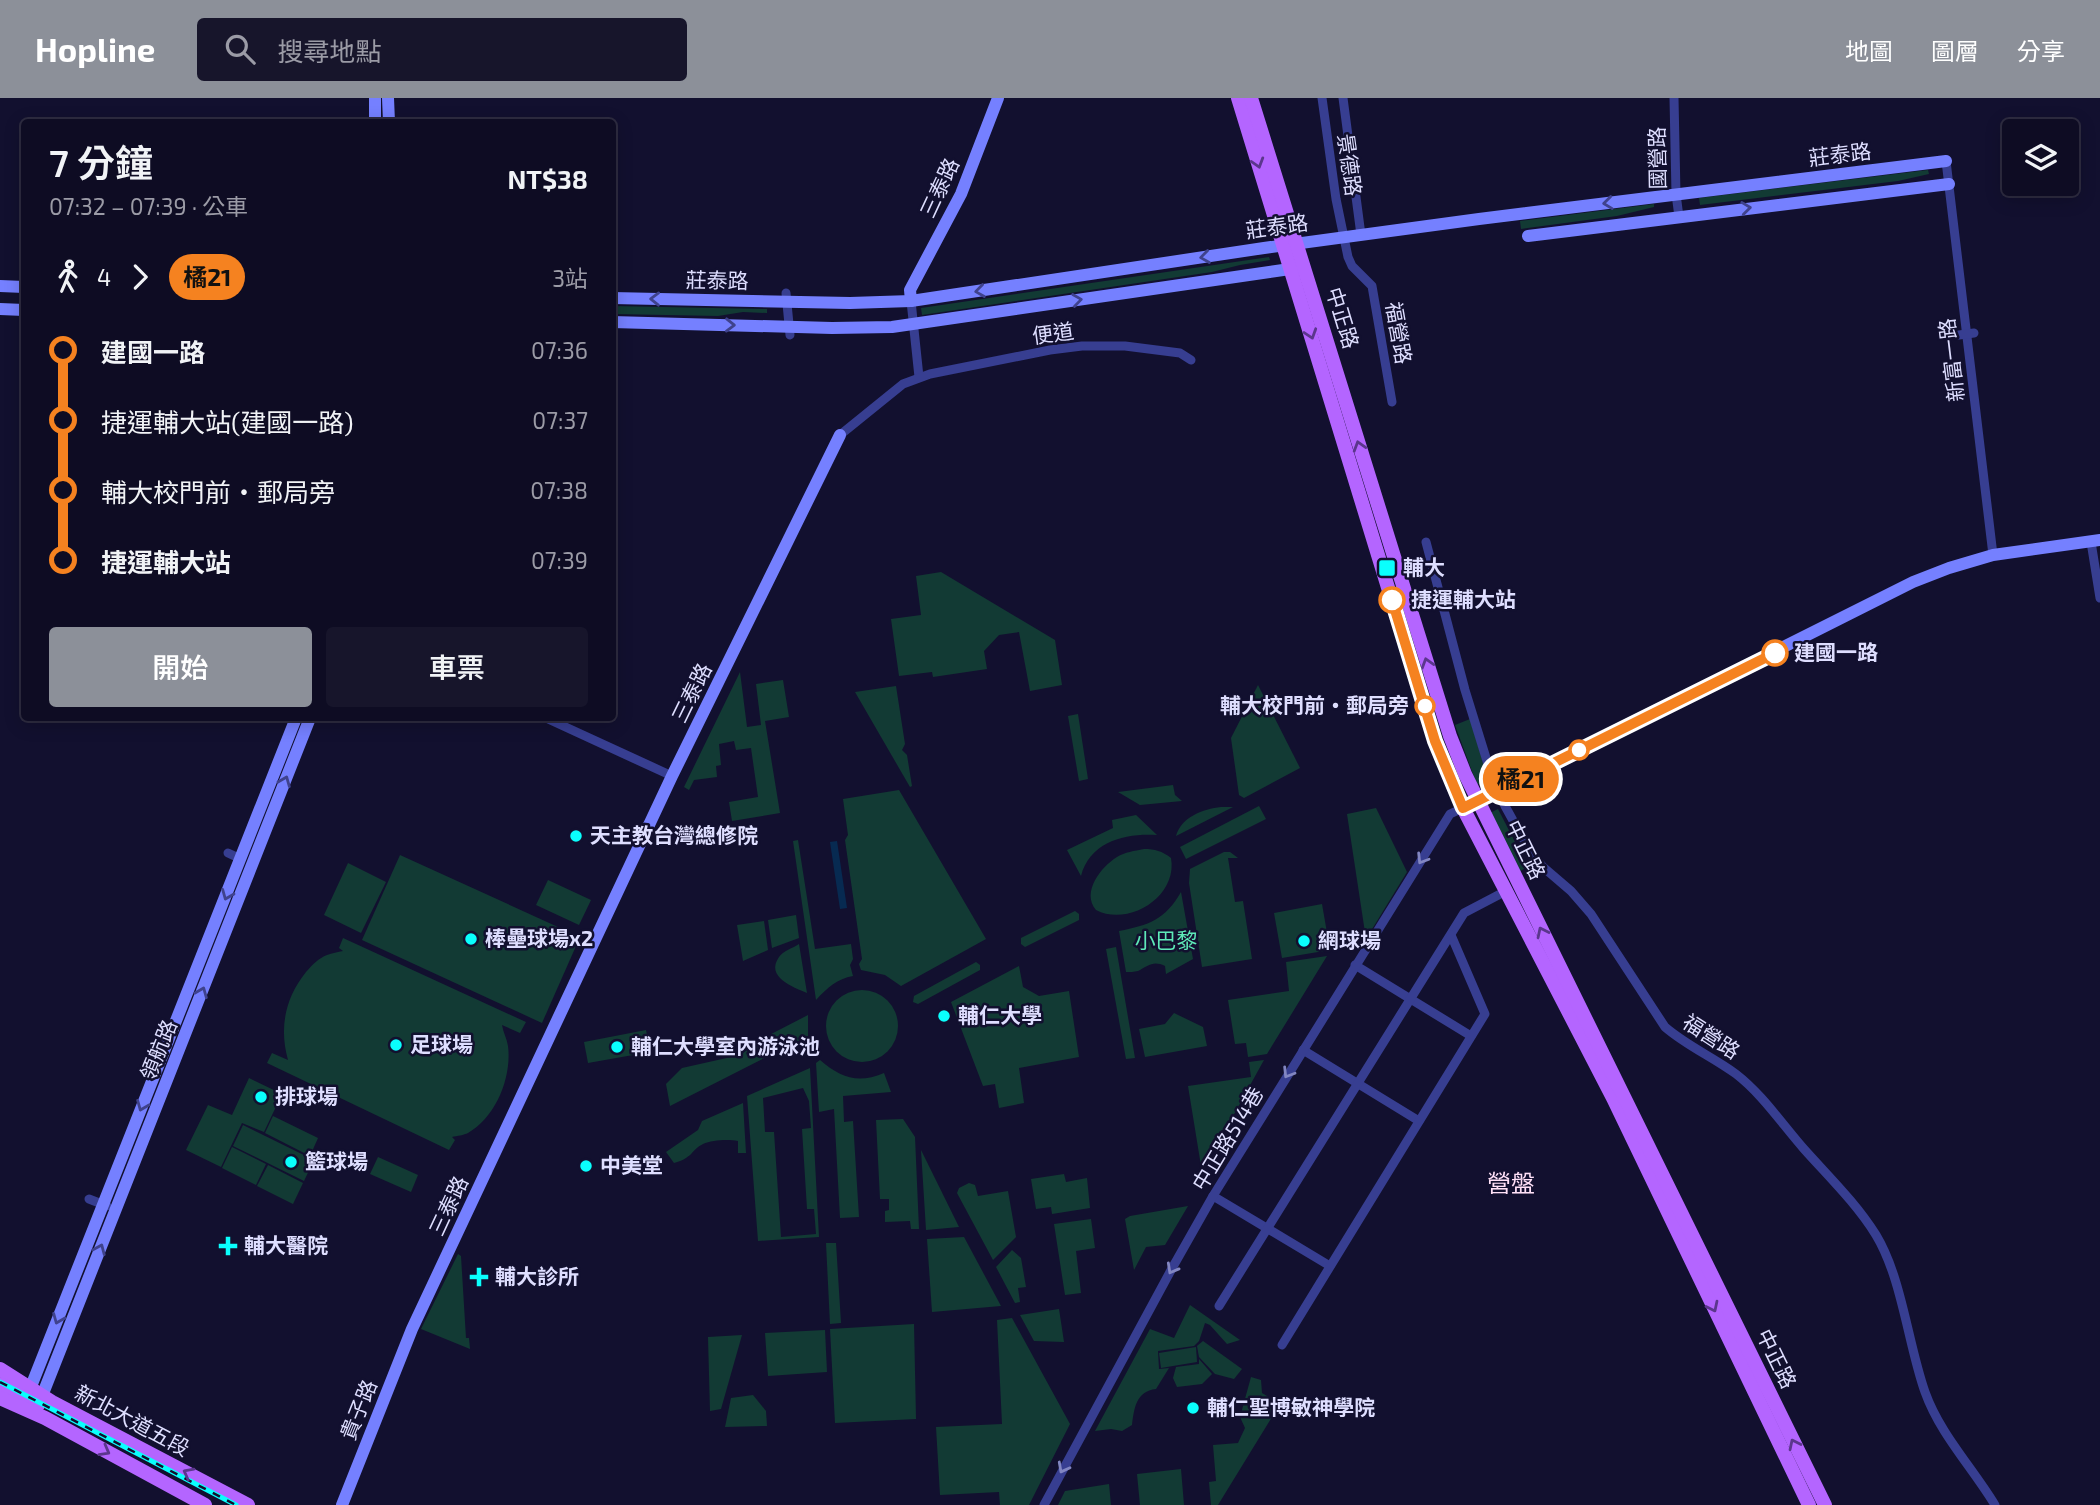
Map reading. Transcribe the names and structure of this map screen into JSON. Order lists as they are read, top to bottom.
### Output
{
  "streets": {
    "main road": ["中正路", "新北大道五段"],
    "street": [
      "莊泰路",
      "國營路",
      "景德路",
      "三泰路",
      "福營路",
      "便道",
      "新富一路",
      "領航路",
      "中正路514巷",
      "貴子路"
    ]
  },
  "crossings": [
    ["莊泰路", "國營路"],
    ["莊泰路", "景德路"],
    ["莊泰路", "三泰路"],
    ["莊泰路", "中正路"],
    ["莊泰路", "福營路"],
    ["莊泰路", "新富一路"],
    ["景德路", "福營路"],
    ["三泰路", "便道"],
    ["三泰路", "貴子路"],
    ["中正路", "中正路514巷"],
    ["領航路", "新北大道五段"]
  ],
  "districts": ["營盤"],
  "parks": ["小巴黎"],
  "places": {
    "transit": ["輔大"],
    "other": [
      "捷運輔大站",
      "建國一路",
      "輔大校門前・郵局旁",
      "天主教台灣總修院",
      "棒壘球場x2",
      "網球場",
      "輔仁大學",
      "足球場",
      "輔仁大學室內游泳池",
      "排球場",
      "籃球場",
      "中美堂",
      "輔仁聖博敏神學院"
    ],
    "health": ["輔大醫院", "輔大診所"]
  },
  "lines": ["bus line 橘21"],
  "page": {
    "header": "Hopline",
    "search": "搜尋地點",
    "nav": ["地圖", "圖層", "分享"],
    "on_map": "橘21",
    "heading": ["7 分鐘", "07:32 – 07:39 · 公車", "NT$38"],
    "legs": ["4", "橘21", "3站"],
    "list": [
      {
        "name": "建國一路",
        "value": "07:36"
      },
      {
        "name": "捷運輔大站(建國一路)",
        "value": "07:37"
      },
      {
        "name": "輔大校門前・郵局旁",
        "value": "07:38"
      },
      {
        "name": "捷運輔大站",
        "value": "07:39"
      }
    ],
    "buttons": ["開始", "車票"]
  }
}
